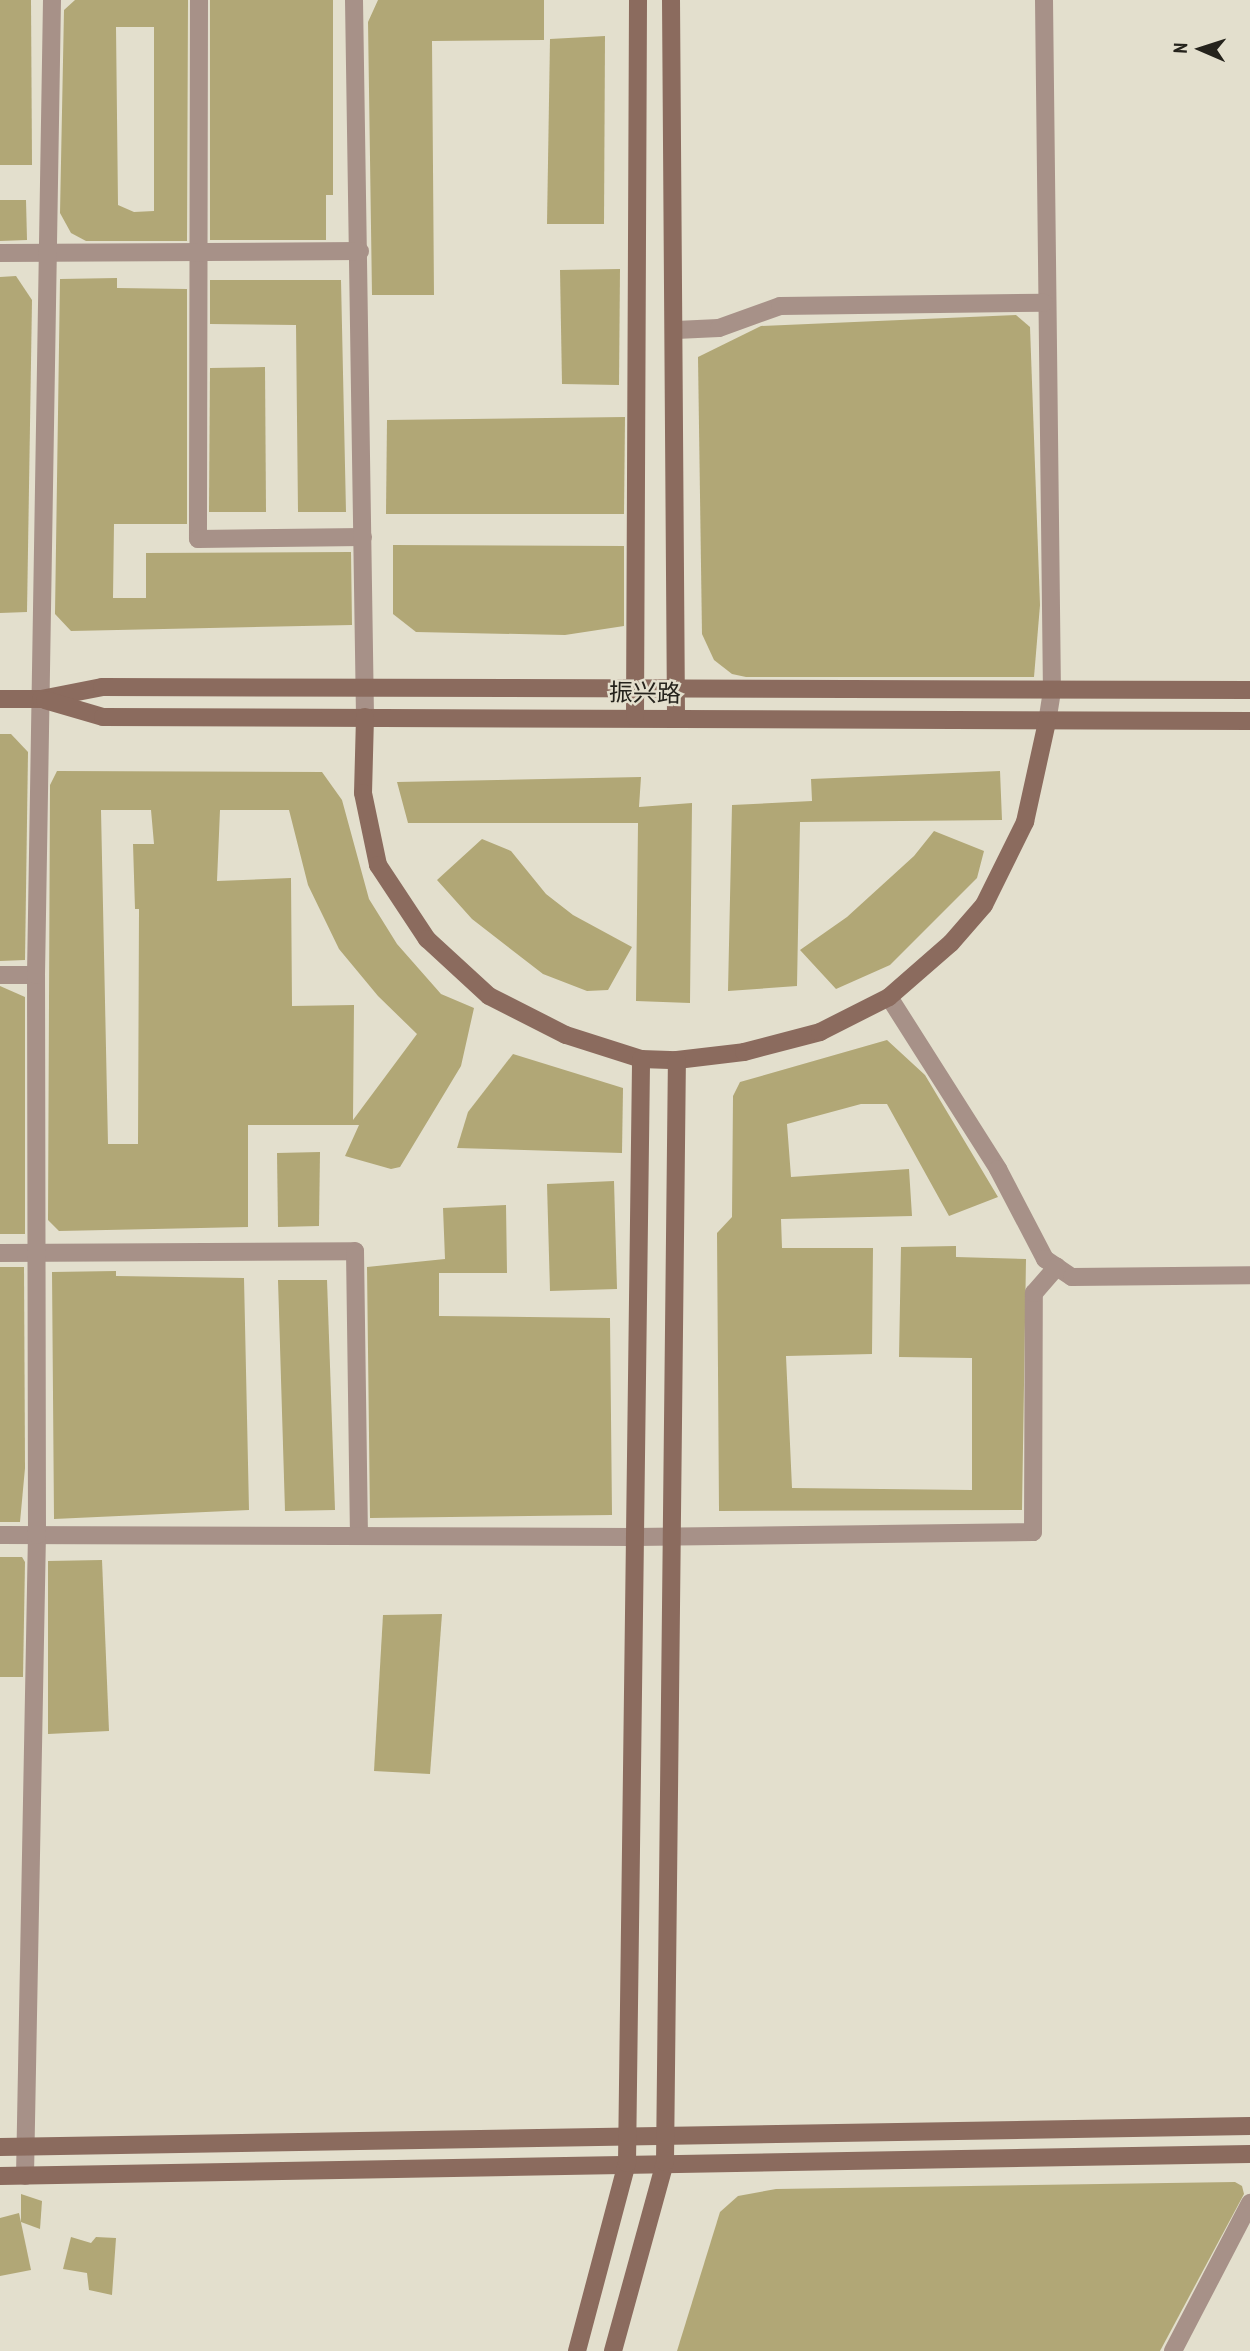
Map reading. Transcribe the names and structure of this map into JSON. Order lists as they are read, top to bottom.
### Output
{
  "streets": {
    "main road": ["振兴路"]
  },
  "north": "left"
}
